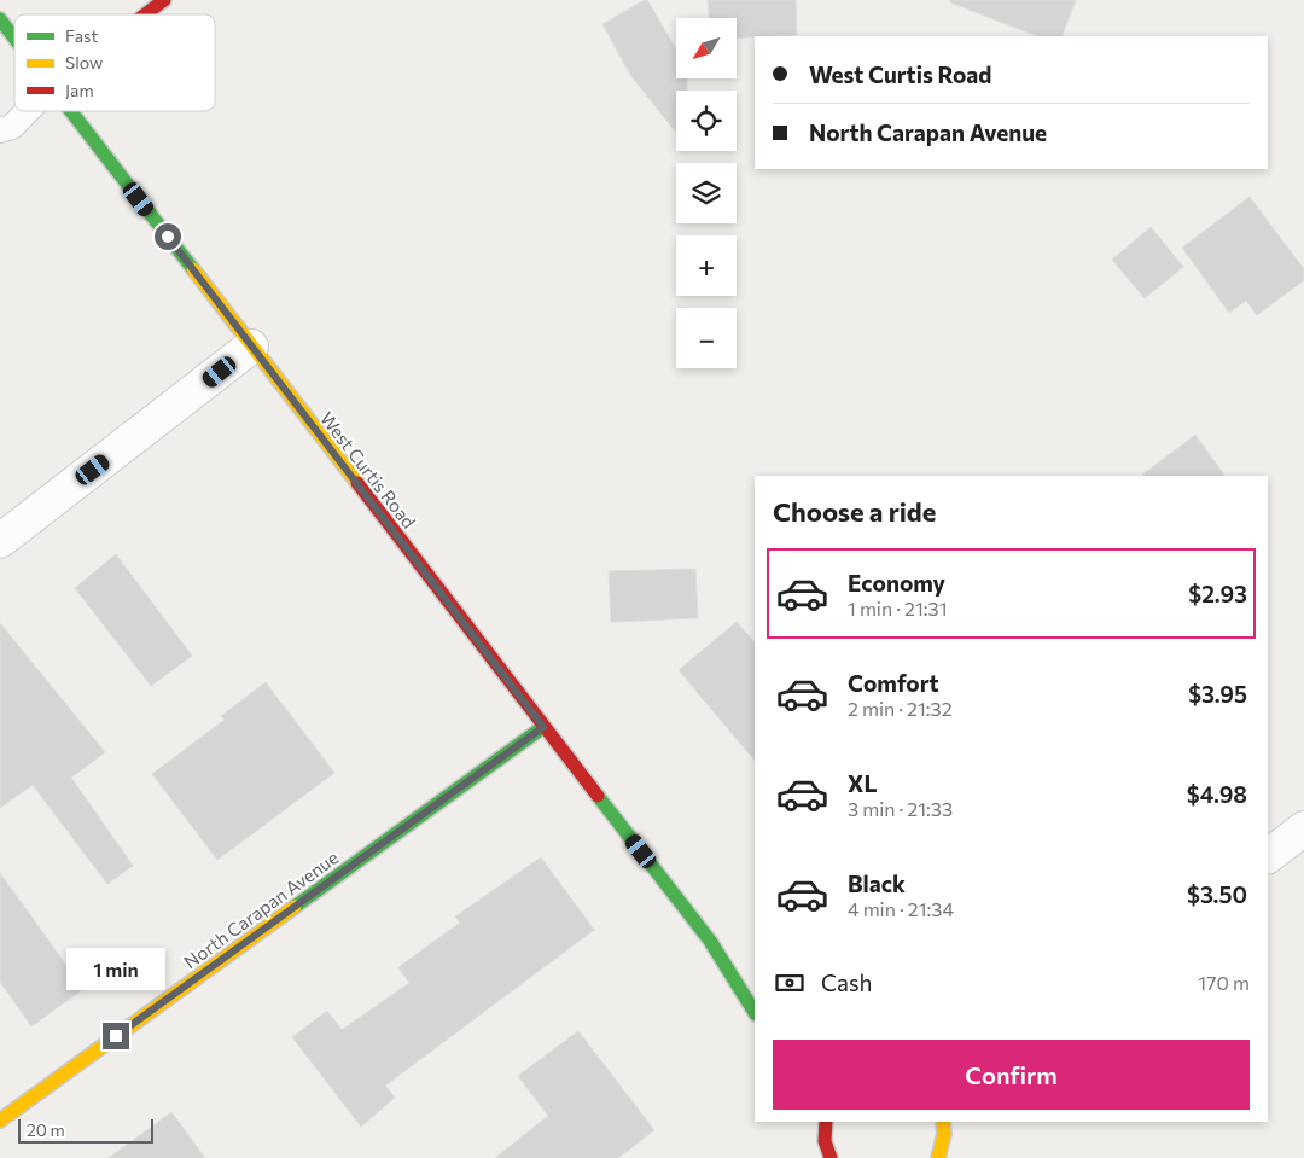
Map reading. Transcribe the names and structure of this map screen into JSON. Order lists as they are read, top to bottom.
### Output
{
  "streets": {
    "street": ["West Curtis Road", "North Carapan Avenue"]
  },
  "crossings": [
    ["West Curtis Road", "North Carapan Avenue"]
  ],
  "legend": ["Fast", "Slow", "Jam"],
  "scale_bar": "20 m",
  "north": "bottom left",
  "page": {
    "map_buttons": ["+", "−"],
    "banner": ["West Curtis Road", "North Carapan Avenue"],
    "heading": "Choose a ride",
    "list": [
      {
        "name": "Economy",
        "note": "1 min · 21:31",
        "value": "$2.93"
      },
      {
        "name": "Comfort",
        "note": "2 min · 21:32",
        "value": "$3.95"
      },
      {
        "name": "XL",
        "note": "3 min · 21:33",
        "value": "$4.98"
      },
      {
        "name": "Black",
        "note": "4 min · 21:34",
        "value": "$3.50"
      }
    ],
    "bubble": "1 min",
    "pay": ["Cash", "170 m"],
    "buttons": "Confirm",
    "scale": "20 m"
  }
}
